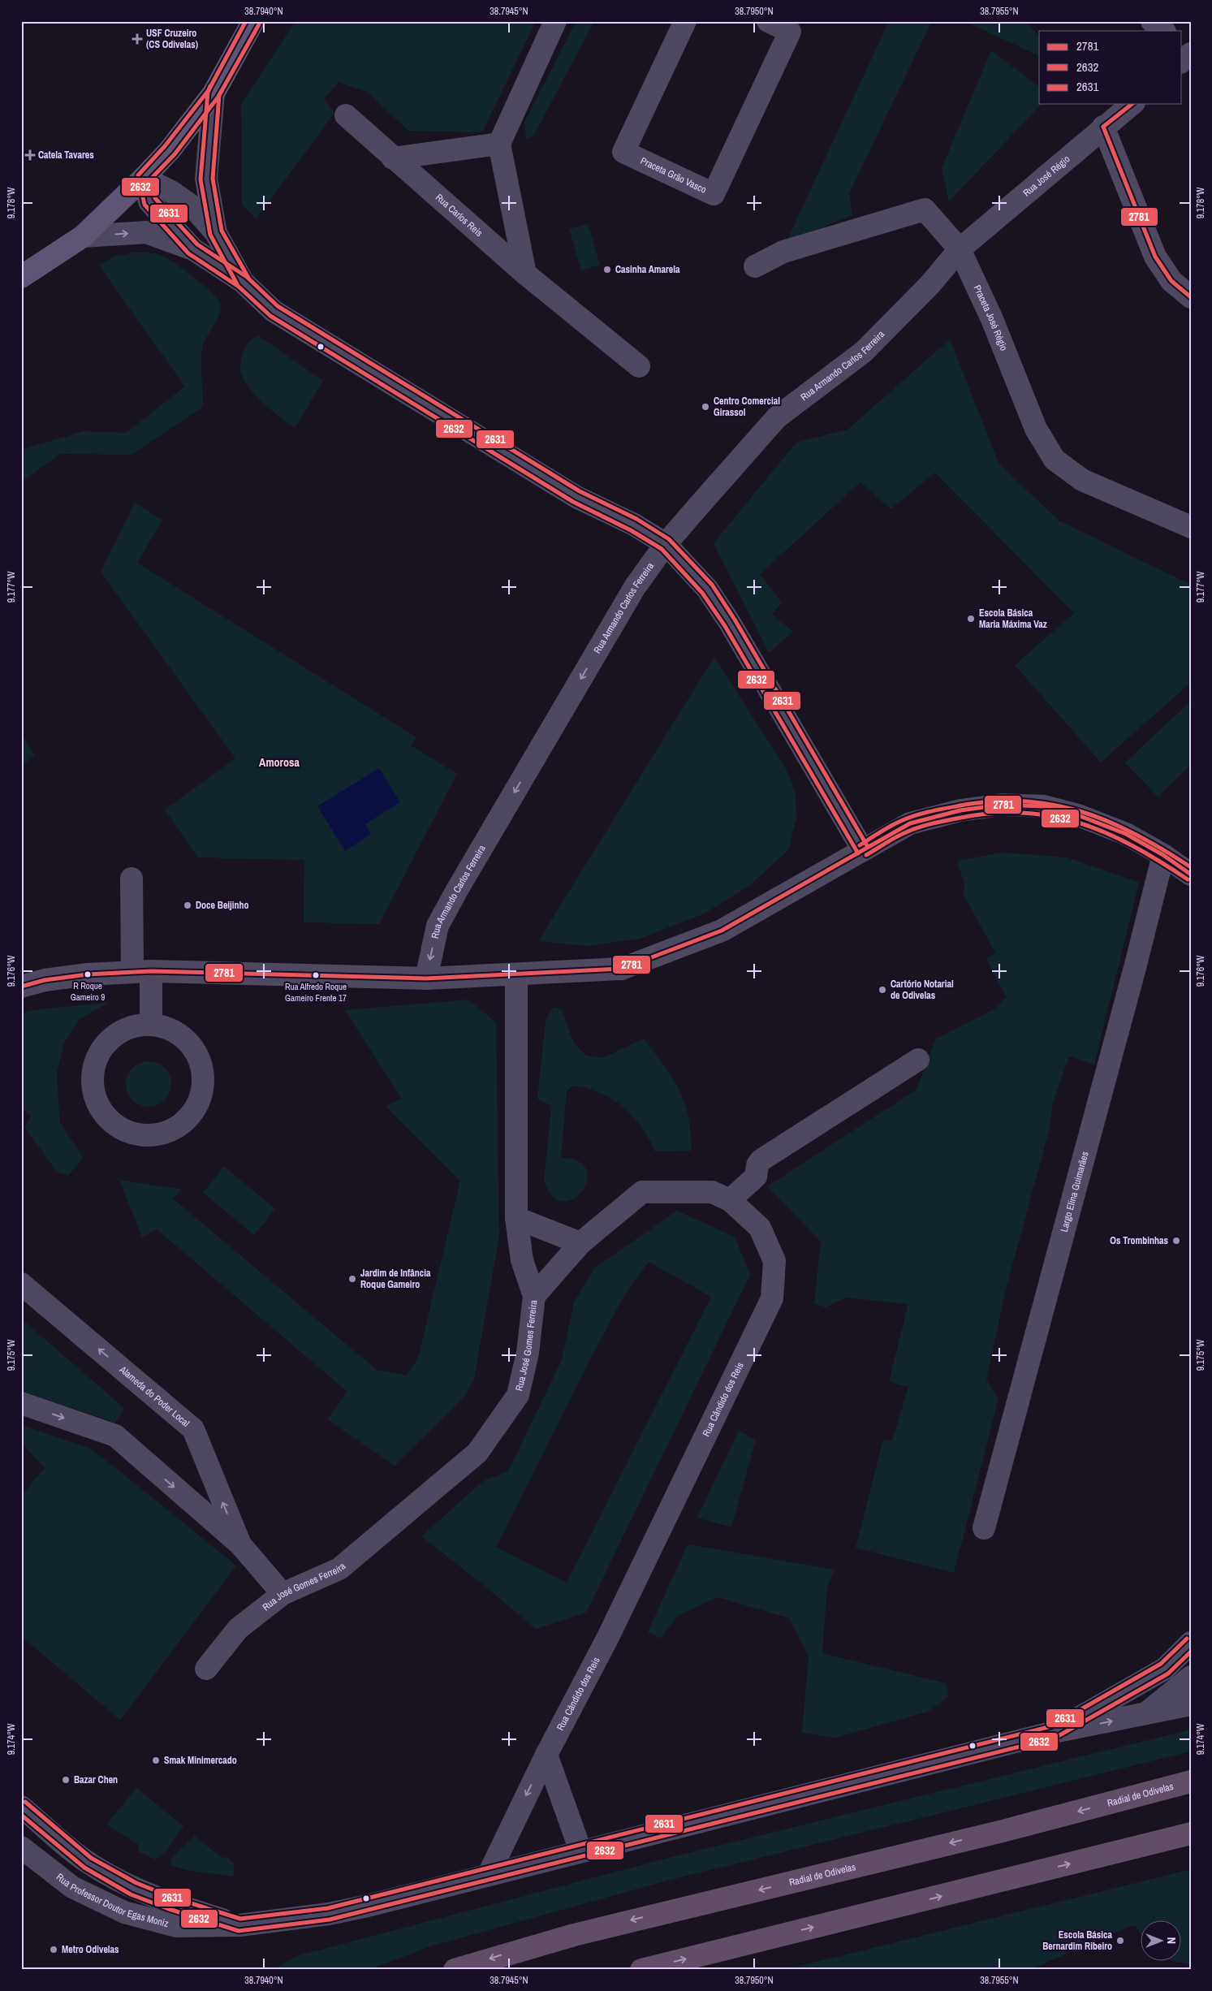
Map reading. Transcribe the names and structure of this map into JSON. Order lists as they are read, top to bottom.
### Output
{
  "streets": {
    "highway": ["Radial de Odivelas"],
    "street": [
      "Praceta Grão Vasco",
      "Rua José Régio",
      "Rua Carlos Reis",
      "Praceta José Régio",
      "Rua Armando Carlos Ferreira",
      "Largo Elina Guimarães",
      "Rua José Gomes Ferreira",
      "Alameda do Poder Local",
      "Rua Cândido dos Reis",
      "Rua Professor Doutor Egas Moniz"
    ]
  },
  "crossings": [
    ["Rua José Régio", "Praceta José Régio"],
    ["Rua José Régio", "Rua Armando Carlos Ferreira"],
    ["Praceta José Régio", "Rua Armando Carlos Ferreira"],
    ["Rua José Gomes Ferreira", "Alameda do Poder Local"],
    ["Rua José Gomes Ferreira", "Rua Cândido dos Reis"],
    ["Rua Cândido dos Reis", "Rua Professor Doutor Egas Moniz"]
  ],
  "one_way": ["Rua Armando Carlos Ferreira"],
  "districts": ["Amorosa"],
  "places": {
    "health": ["USF Cruzeiro (CS Odivelas)", "Catela Tavares"],
    "other": [
      "Casinha Amarela",
      "Centro Comercial Girassol",
      "Escola Básica Maria Máxima Vaz",
      "Doce Beijinho",
      "R Roque Gameiro 9",
      "Rua Alfredo Roque Gameiro Frente 17",
      "Cartório Notarial de Odivelas",
      "Os Trombinhas",
      "Jardim de Infância Roque Gameiro",
      "Smak Minimercado",
      "Bazar Chen",
      "Escola Básica Bernardim Ribeiro",
      "Metro Odivelas"
    ]
  },
  "lines": ["transit line 2632", "transit line 2631", "transit line 2781"],
  "legend": ["2781", "2632", "2631"],
  "north": "right",
  "coordinates": [
    "38.7940°N",
    "38.7945°N",
    "38.7950°N",
    "38.7955°N",
    "9.178°W",
    "9.177°W",
    "9.176°W",
    "9.175°W",
    "9.174°W"
  ]
}
